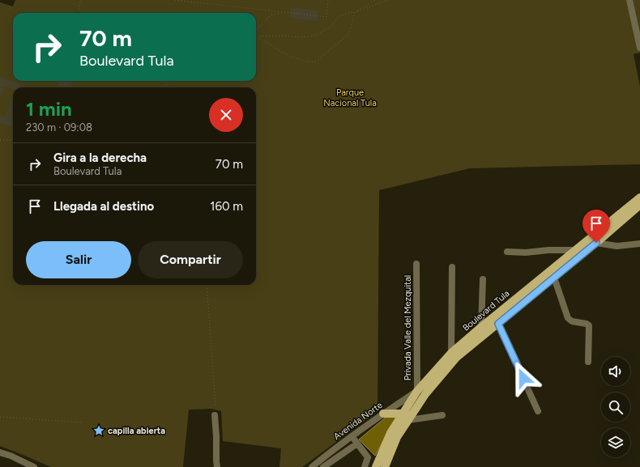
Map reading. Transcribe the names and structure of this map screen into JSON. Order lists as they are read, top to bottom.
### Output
{
  "streets": {
    "main road": ["Boulevard Tula"],
    "street": ["Privada Valle del Mezquital", "Avenida Norte"]
  },
  "crossings": [
    ["Boulevard Tula", "Privada Valle del Mezquital"],
    ["Boulevard Tula", "Avenida Norte"],
    ["Privada Valle del Mezquital", "Avenida Norte"]
  ],
  "parks": ["Parque Nacional Tula"],
  "places": {
    "place": ["capilla abierta"]
  },
  "page": {
    "turn": ["70 m", "Boulevard Tula"],
    "heading": ["1 min", "230 m · 09:08"],
    "list": [
      {
        "name": "Gira a la derecha",
        "note": "Boulevard Tula",
        "value": "70 m"
      },
      {
        "name": "Llegada al destino",
        "value": "160 m"
      }
    ],
    "buttons": ["Salir", "Compartir"]
  }
}
